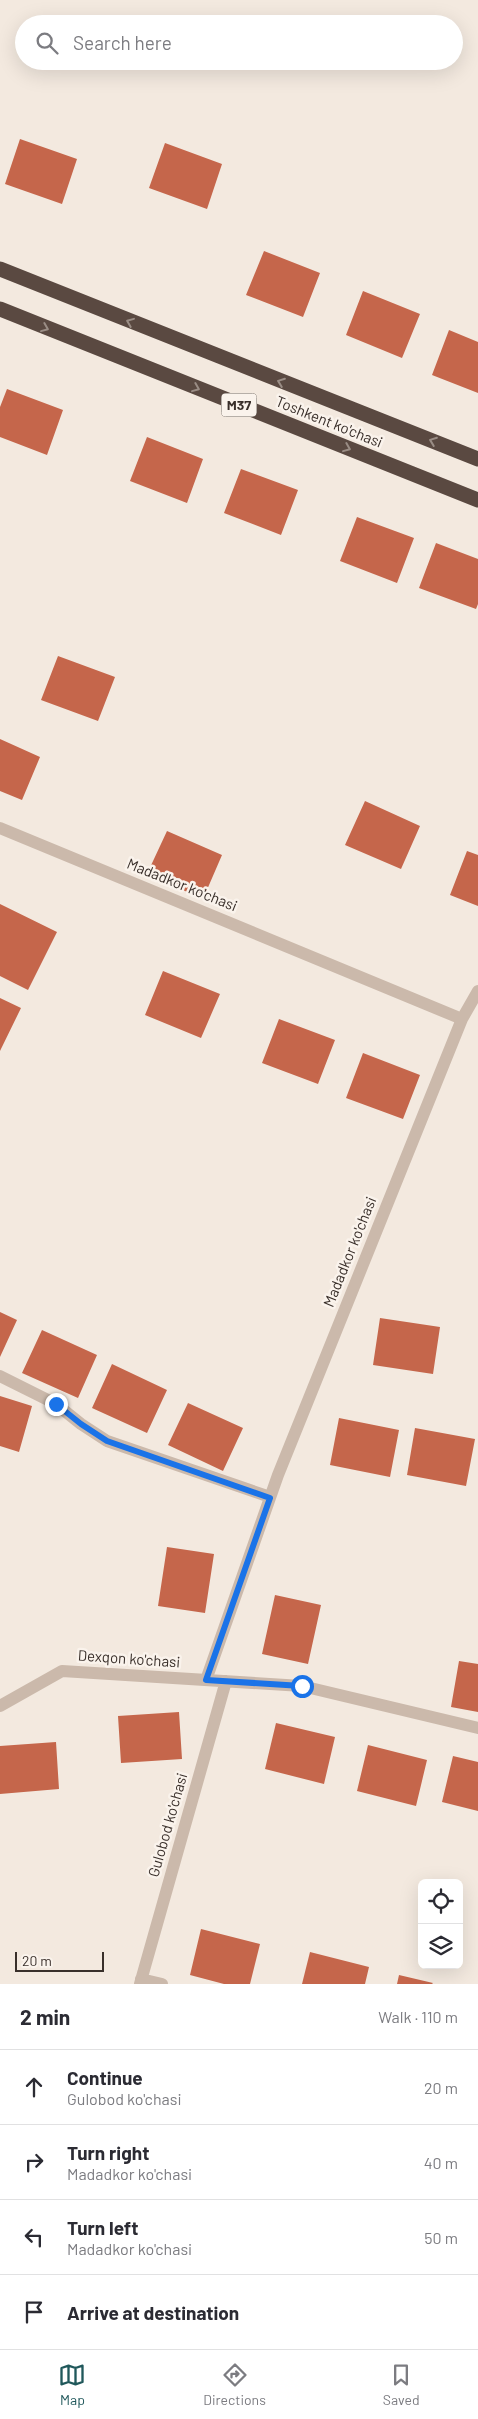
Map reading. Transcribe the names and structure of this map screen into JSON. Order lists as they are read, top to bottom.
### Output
{
  "streets": {
    "highway": ["M37", "Toshkent ko'chasi"],
    "street": ["Madadkor ko'chasi", "Dexqon ko'chasi", "Gulobod ko'chasi"]
  },
  "crossings": [
    ["Madadkor ko'chasi", "Dexqon ko'chasi"]
  ],
  "scale_bar": "20 m",
  "page": {
    "search": "Search here",
    "scale": "20 m",
    "heading": ["2 min", "Walk · 110 m"],
    "list": [
      ["Continue", "Gulobod ko'chasi", "20 m"],
      ["Turn right", "Madadkor ko'chasi", "40 m"],
      ["Turn left", "Madadkor ko'chasi", "50 m"],
      "Arrive at destination"
    ],
    "nav": ["Map", "Directions", "Saved"]
  }
}
